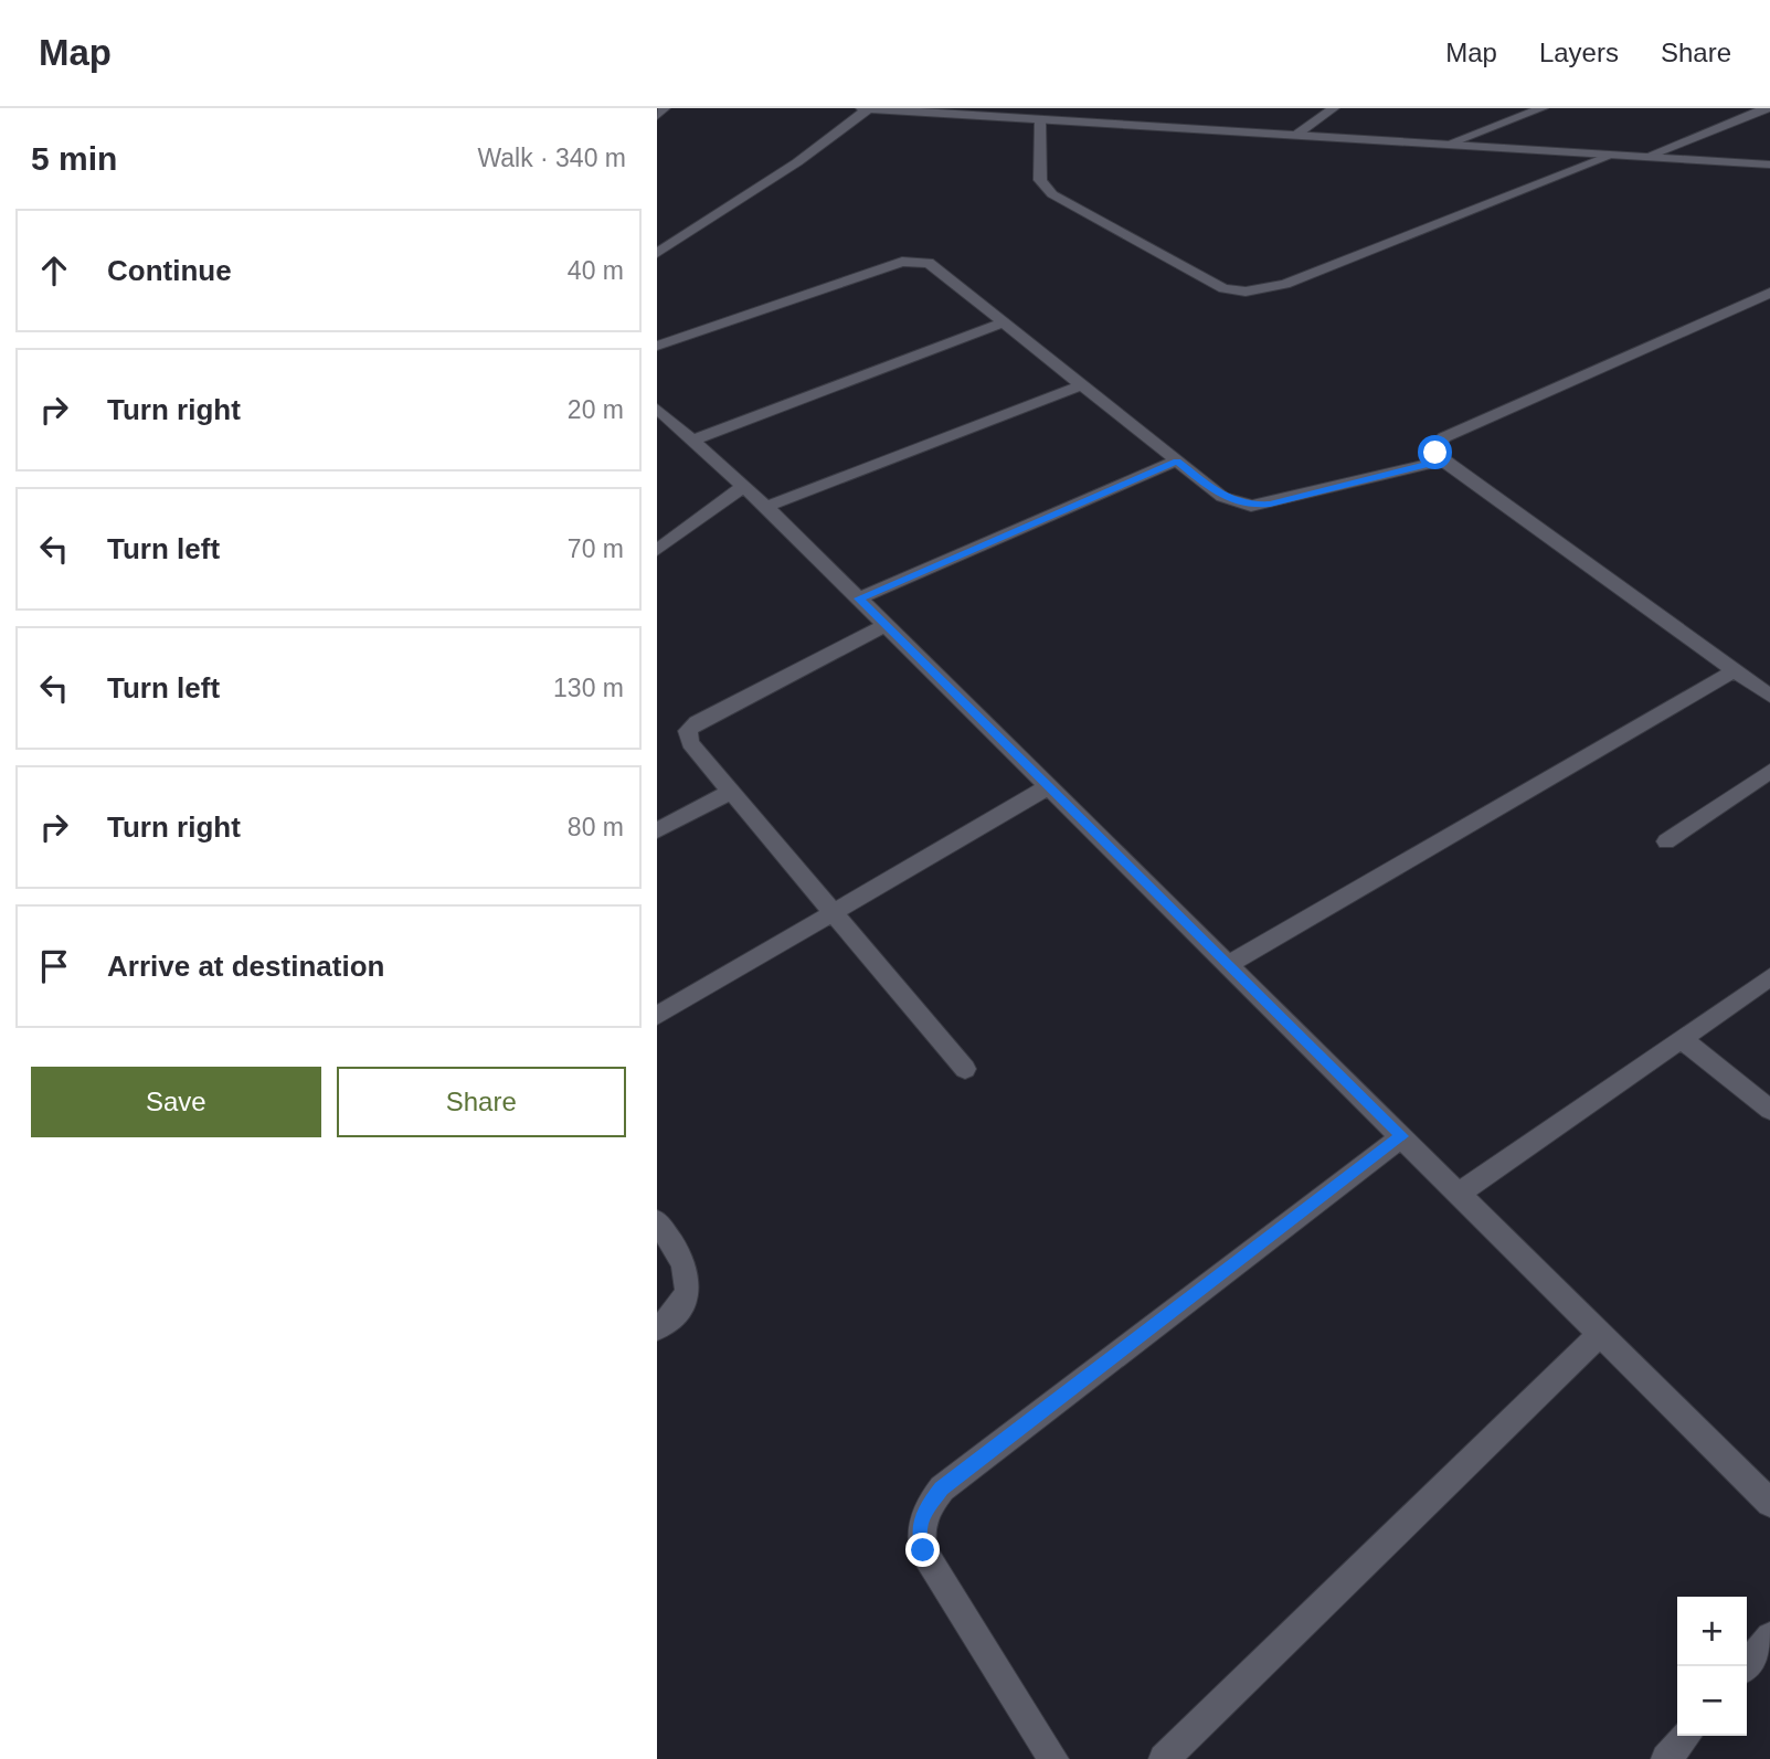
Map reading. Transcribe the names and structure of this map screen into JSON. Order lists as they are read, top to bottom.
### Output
{
  "page": {
    "header": "Map",
    "nav": ["Map", "Layers", "Share"],
    "heading": ["5 min", "Walk · 340 m"],
    "list": [
      ["Continue", "40 m"],
      ["Turn right", "20 m"],
      ["Turn left", "70 m"],
      ["Turn left", "130 m"],
      ["Turn right", "80 m"],
      "Arrive at destination"
    ],
    "buttons": ["Save", "Share"],
    "map_buttons": ["+", "−"]
  }
}
